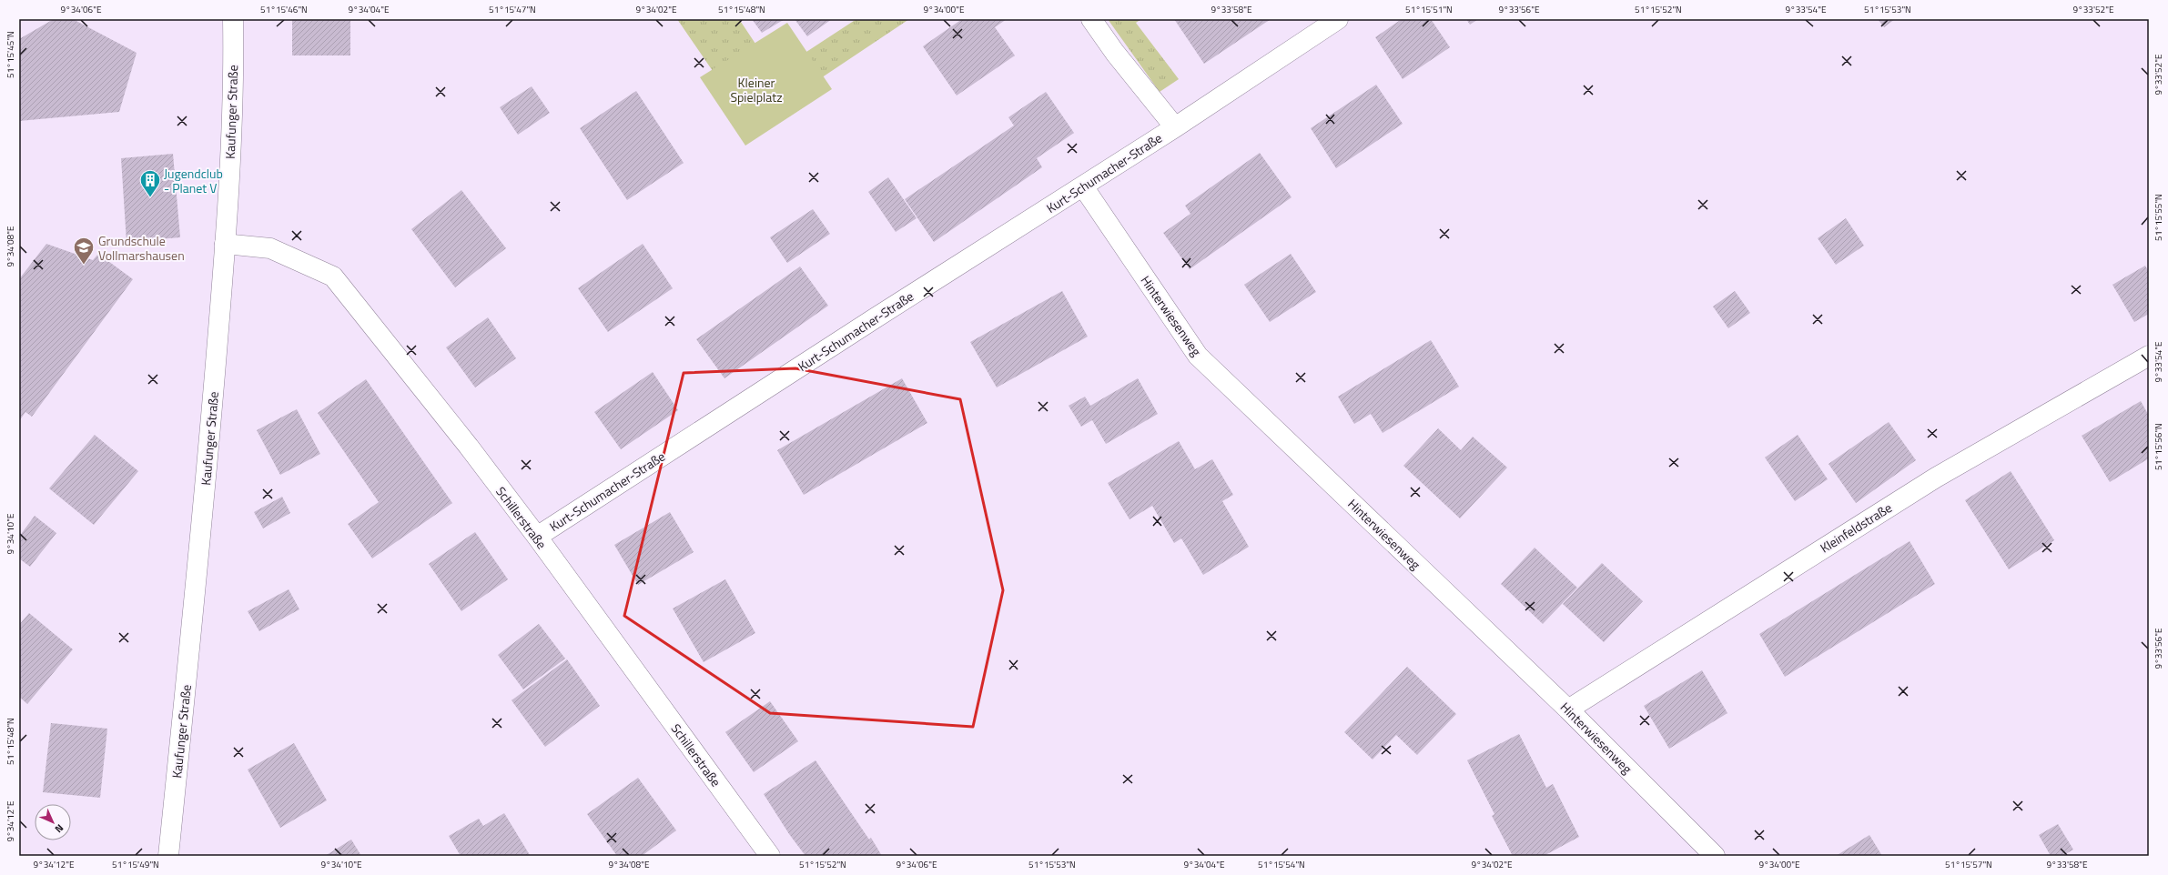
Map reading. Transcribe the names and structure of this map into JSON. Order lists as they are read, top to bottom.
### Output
{
  "streets": {
    "street": [
      "Kaufunger Straße",
      "Kurt-Schumacher-Straße",
      "Hinterwiesenweg",
      "Schillerstraße",
      "Kleinfeldstraße"
    ]
  },
  "crossings": [
    ["Kaufunger Straße", "Schillerstraße"],
    ["Kurt-Schumacher-Straße", "Hinterwiesenweg"],
    ["Kurt-Schumacher-Straße", "Schillerstraße"],
    ["Hinterwiesenweg", "Kleinfeldstraße"]
  ],
  "parks": ["Kleiner Spielplatz"],
  "places": {
    "building": ["Jugendclub - Planet V"],
    "school or university": ["Grundschule Vollmarshausen"]
  },
  "north": "bottom right",
  "coordinates": [
    "9°34'06\"E",
    "51°15'46\"N",
    "9°34'04\"E",
    "51°15'47\"N",
    "9°34'02\"E",
    "51°15'48\"N",
    "9°34'00\"E",
    "9°33'58\"E",
    "51°15'51\"N",
    "9°33'56\"E",
    "51°15'52\"N",
    "9°33'54\"E",
    "51°15'53\"N",
    "9°33'52\"E",
    "51°15'45\"N",
    "51°15'55\"N",
    "9°34'08\"E",
    "51°15'56\"N",
    "9°34'10\"E",
    "9°34'12\"E",
    "51°15'49\"N",
    "51°15'54\"N",
    "51°15'57\"N"
  ]
}
